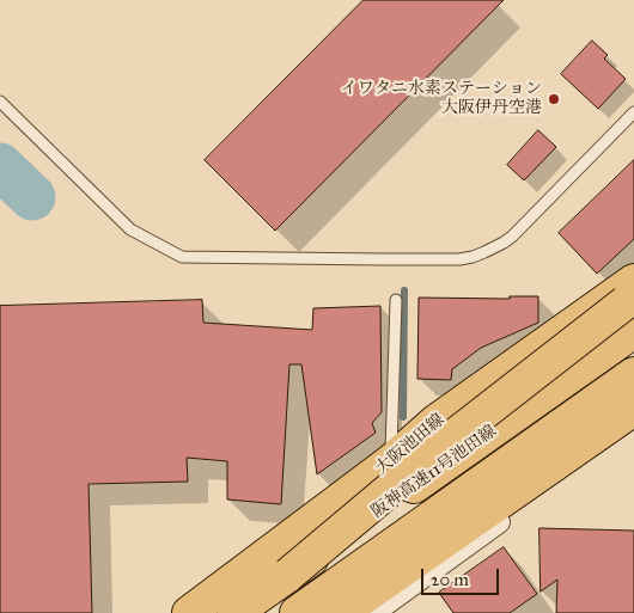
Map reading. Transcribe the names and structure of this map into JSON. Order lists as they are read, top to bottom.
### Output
{
  "streets": {
    "main road": ["大阪池田線", "阪神高速11号池田線"]
  },
  "places": ["イワタニ水素ステーション 大阪伊丹空港"],
  "scale_bar": "20 m"
}
